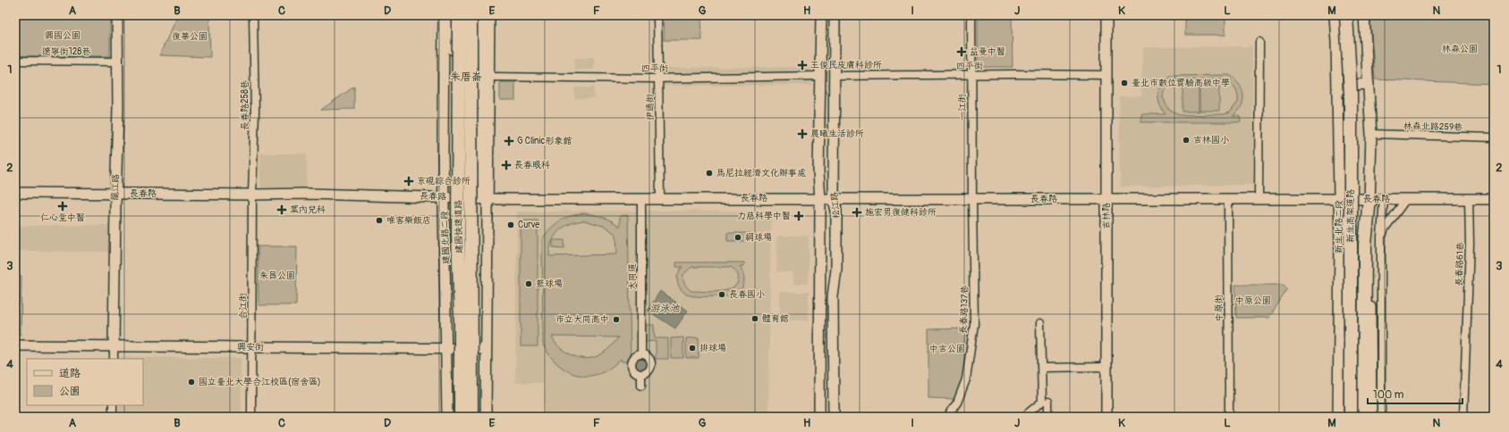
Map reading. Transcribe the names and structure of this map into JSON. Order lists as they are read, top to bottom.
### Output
{
  "streets": {
    "highway": ["新生高架道路", "建國快速道路"],
    "street": [
      "遼寧街128巷",
      "四平街",
      "長春路258巷",
      "伊通街",
      "一江街",
      "林森北路259巷",
      "龍江路",
      "長春路",
      "松江路",
      "吉林路",
      "新生北路二段",
      "建國北路二段",
      "長春路61巷",
      "大同道",
      "合江街",
      "中原街",
      "長春路137巷",
      "興安街"
    ]
  },
  "crossings": [
    ["遼寧街128巷", "龍江路"],
    ["四平街", "伊通街"],
    ["四平街", "一江街"],
    ["四平街", "松江路"],
    ["四平街", "吉林路"],
    ["長春路258巷", "長春路"],
    ["長春路258巷", "合江街"],
    ["伊通街", "長春路"],
    ["一江街", "長春路"],
    ["一江街", "長春路137巷"],
    ["龍江路", "長春路"],
    ["龍江路", "興安街"],
    ["長春路", "松江路"],
    ["長春路", "吉林路"],
    ["長春路", "新生北路二段"],
    ["長春路", "建國北路二段"],
    ["長春路", "長春路61巷"],
    ["長春路", "大同道"],
    ["長春路", "合江街"],
    ["長春路", "中原街"],
    ["長春路", "長春路137巷"],
    ["建國北路二段", "興安街"],
    ["合江街", "興安街"]
  ],
  "districts": ["朱厝崙"],
  "water": ["游泳池"],
  "parks": [
    "興國公園",
    "復華公園",
    "林森公園",
    "朱昌公園",
    "中原公園",
    "中吉公園"
  ],
  "places": {
    "health": [
      "益曼中醫",
      "王俊民皮膚科診所",
      "晨曦生活診所",
      "G Clinic形象館",
      "長春眼科",
      "京硯綜合診所",
      "仁心堂中醫",
      "葉內兒科",
      "施宏男復健科診所",
      "力慈科學中醫"
    ],
    "other": [
      "臺北市數位實驗高級中學",
      "吉林國小",
      "馬尼拉經濟文化辦事處",
      "唯客樂飯店",
      "Curve",
      "網球場",
      "籃球場",
      "長春國小",
      "體育館",
      "市立大同高中",
      "排球場",
      "國立臺北大學合江校區(宿舍區)"
    ]
  },
  "legend": ["道路", "公園"],
  "scale_bar": "100 m",
  "grid": {
    "columns": [
      "A",
      "B",
      "C",
      "D",
      "E",
      "F",
      "G",
      "H",
      "I",
      "J",
      "K",
      "L",
      "M",
      "N"
    ],
    "rows": [
      "1",
      "2",
      "3",
      "4"
    ]
  }
}
